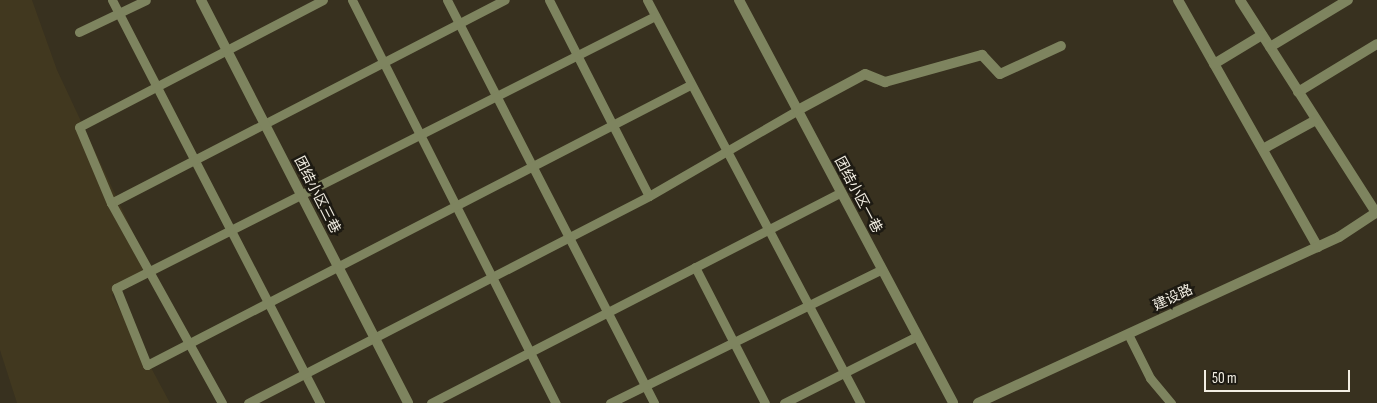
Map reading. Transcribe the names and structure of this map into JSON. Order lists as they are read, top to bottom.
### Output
{
  "streets": {
    "street": ["团结小区三巷", "团结小区一巷", "建设路"]
  },
  "scale_bar": "50 m"
}
